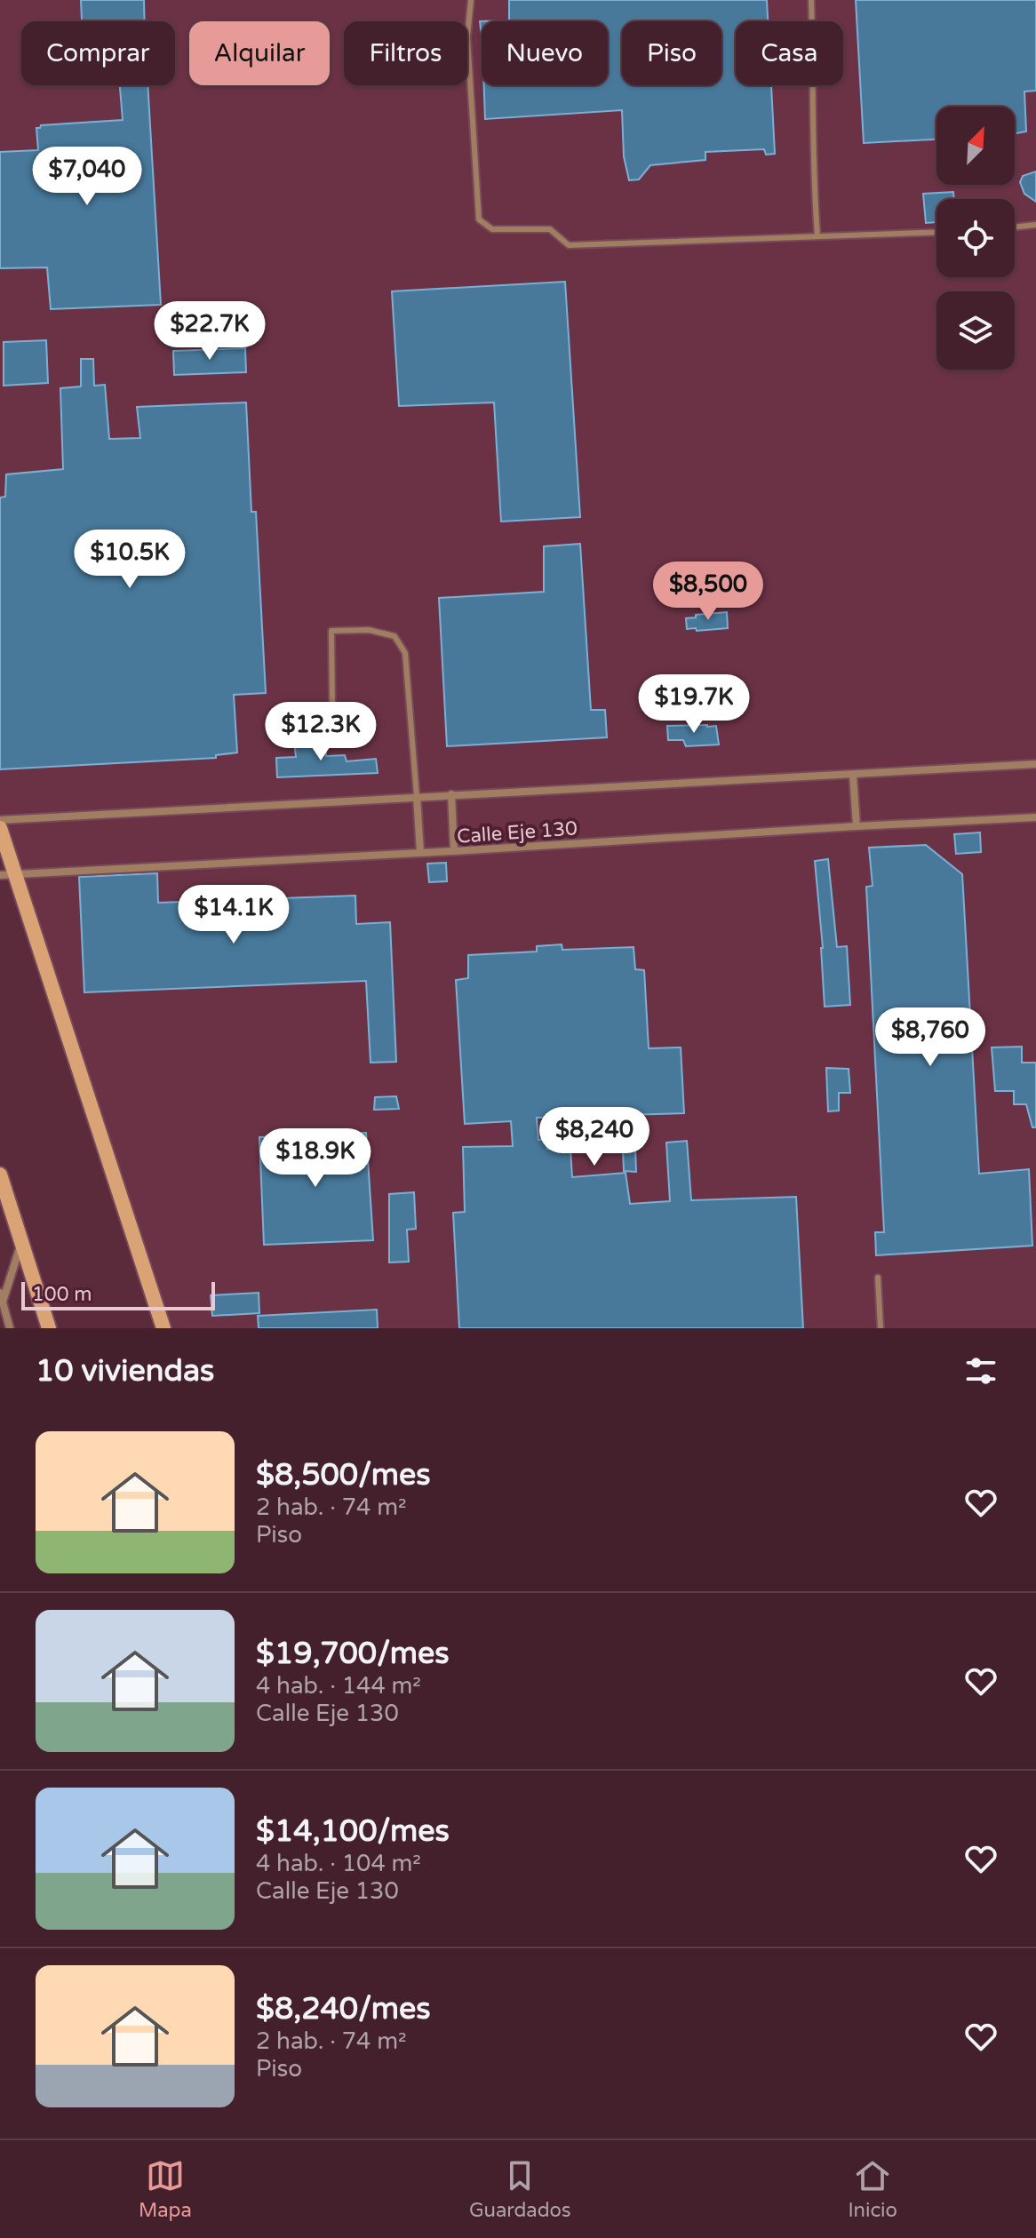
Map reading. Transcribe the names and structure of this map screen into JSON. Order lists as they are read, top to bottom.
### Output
{
  "streets": {
    "street": ["Calle Eje 130"]
  },
  "scale_bar": "100 m",
  "north": "top right",
  "page": {
    "chip": [
      "Comprar",
      "Alquilar",
      "Filtros",
      "Nuevo",
      "Piso",
      "Casa"
    ],
    "price": [
      "$7,040",
      "$22.7K",
      "$10.5K",
      "$8,500",
      "$19.7K",
      "$12.3K",
      "$14.1K",
      "$8,760",
      "$8,240",
      "$18.9K"
    ],
    "scale": "100 m",
    "heading": "10 viviendas",
    "list": [
      {
        "name": "$8,500/mes",
        "note": "2 hab. · 74 m² · Piso"
      },
      {
        "name": "$19,700/mes",
        "note": "4 hab. · 144 m² · Calle Eje 130"
      },
      {
        "name": "$14,100/mes",
        "note": "4 hab. · 104 m² · Calle Eje 130"
      },
      {
        "name": "$8,240/mes",
        "note": "2 hab. · 74 m² · Piso"
      }
    ],
    "tabs": ["Mapa", "Guardados", "Inicio"]
  }
}
